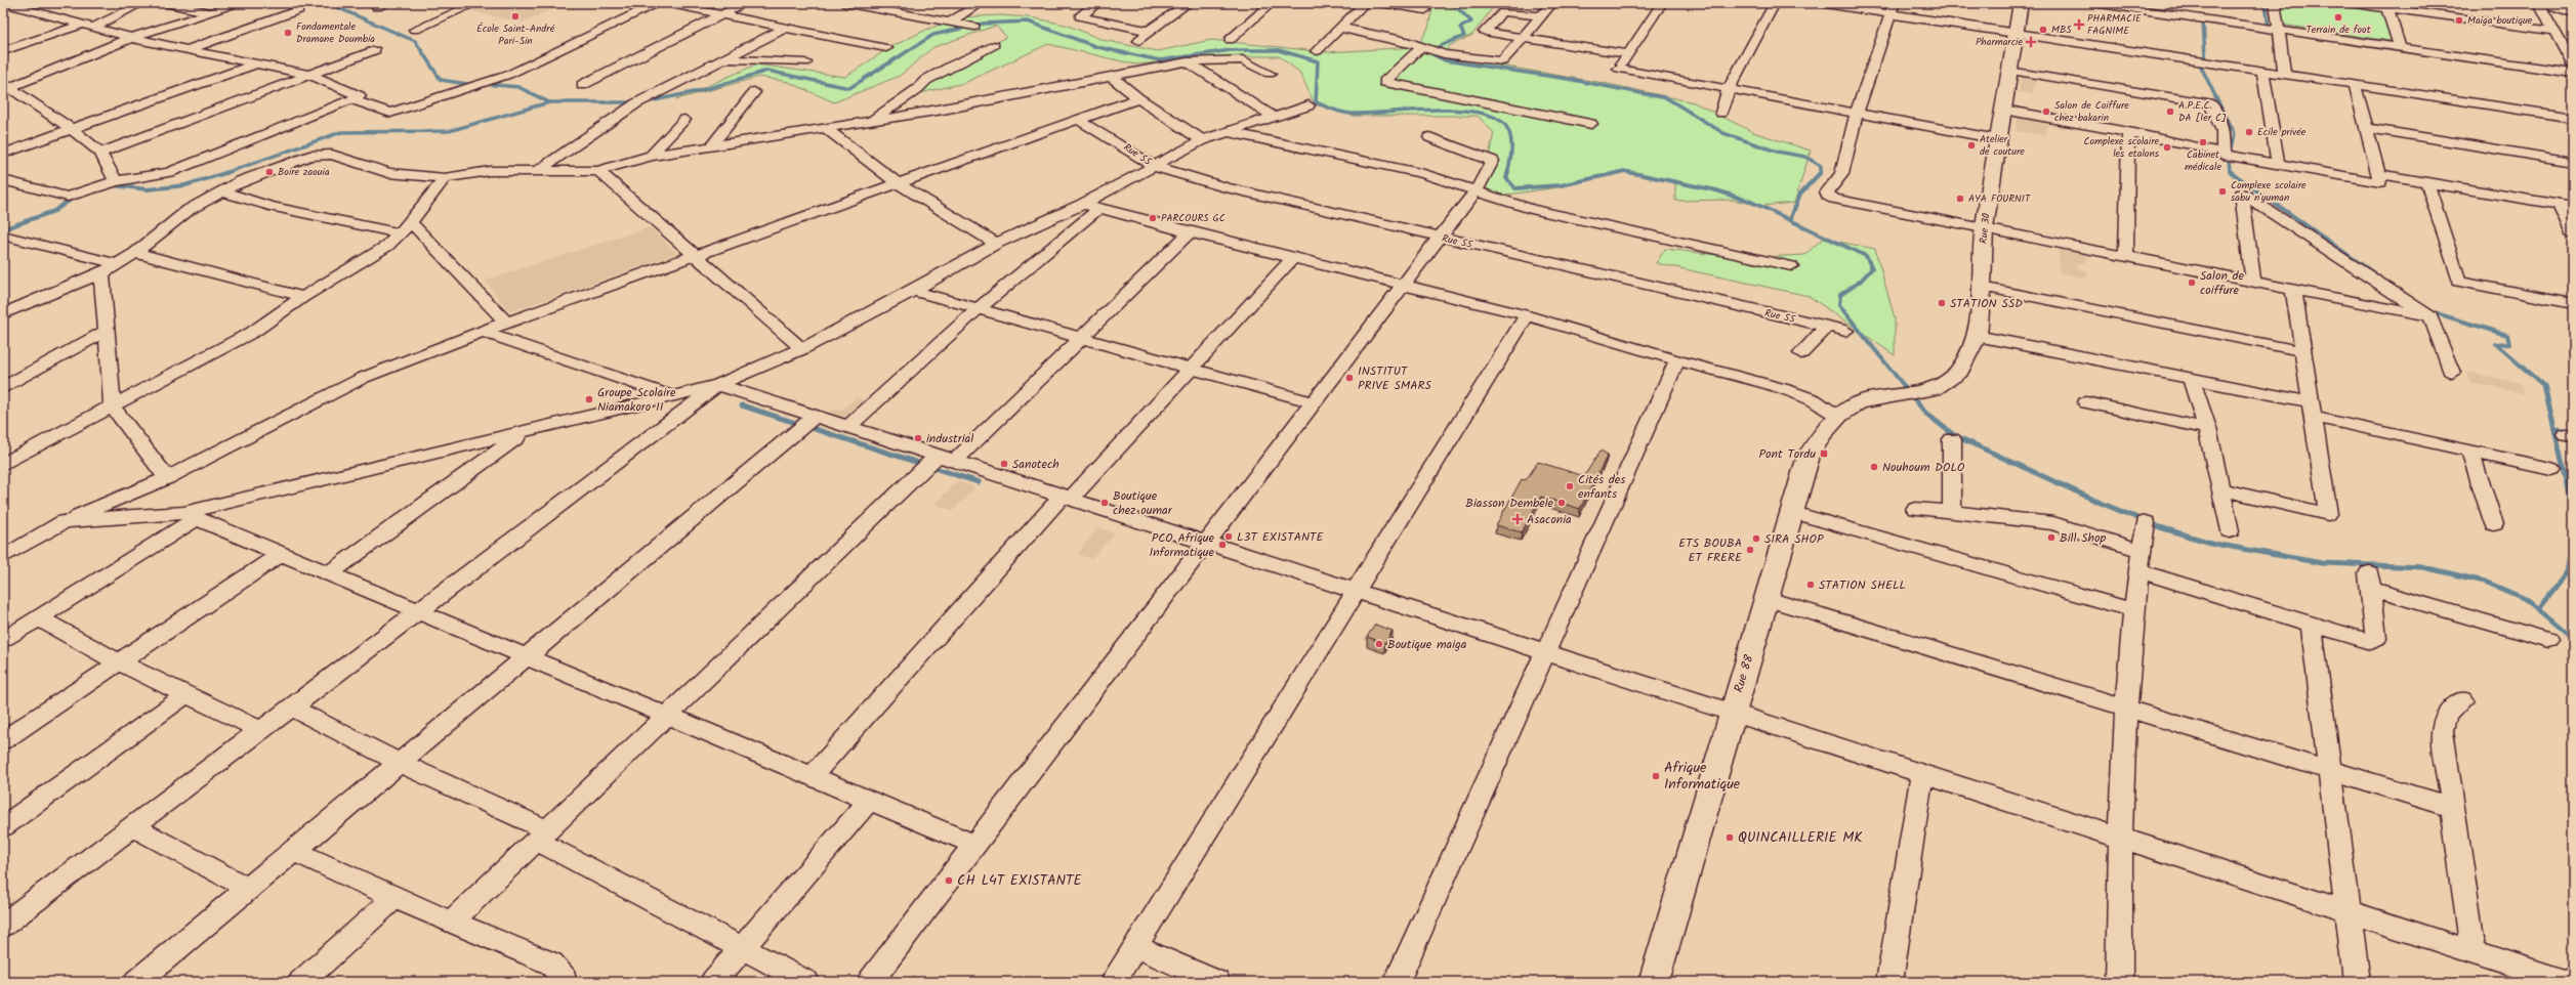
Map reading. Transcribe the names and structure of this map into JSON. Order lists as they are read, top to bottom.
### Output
{
  "streets": {
    "main road": ["Rue 30", "Rue 88"],
    "street": ["Rue 55"]
  },
  "crossings": [
    ["Rue 30", "Rue 88"]
  ],
  "places": {
    "other": [
      "École Saint-André Pari-Sin",
      "Terrain de foot",
      "Maiga boutique",
      "MBS",
      "Fondamentale Dramane Doumbia",
      "Salon de Coiffure chez bakarin",
      "A.P.E.C. DA [1er C]",
      "Ecile privée",
      "Cabinet médicale",
      "Atelier de couture",
      "Complexe scolaire les etalons",
      "Boire zaouia",
      "Complexe scolaire sabu n'yuman",
      "AYA FOURNIT",
      "PARCOURS GC",
      "Salon de coiffure",
      "STATION SSD",
      "INSTITUT PRIVE SMAR5",
      "Groupe Scolaire Niamakoro II",
      "industrial",
      "Sanotech",
      "Nouhoum DOLO",
      "Cités des enfants",
      "Boutique chez oumar",
      "Biasson Dembele",
      "L3T EXISTANTE",
      "Bill Shop",
      "SIRA SHOP",
      "PCO Afrique Informatique",
      "ETS BOUBA ET FRERE",
      "STATION SHELL",
      "Boutique maiga",
      "Afrique Informatique",
      "QUINCAILLERIE MK",
      "CH L4T EXISTANTE"
    ],
    "health": ["PHARMACIE FAGNIME", "Pharmarcie", "Asaconia"],
    "transit": ["Pont Tordu"]
  }
}
